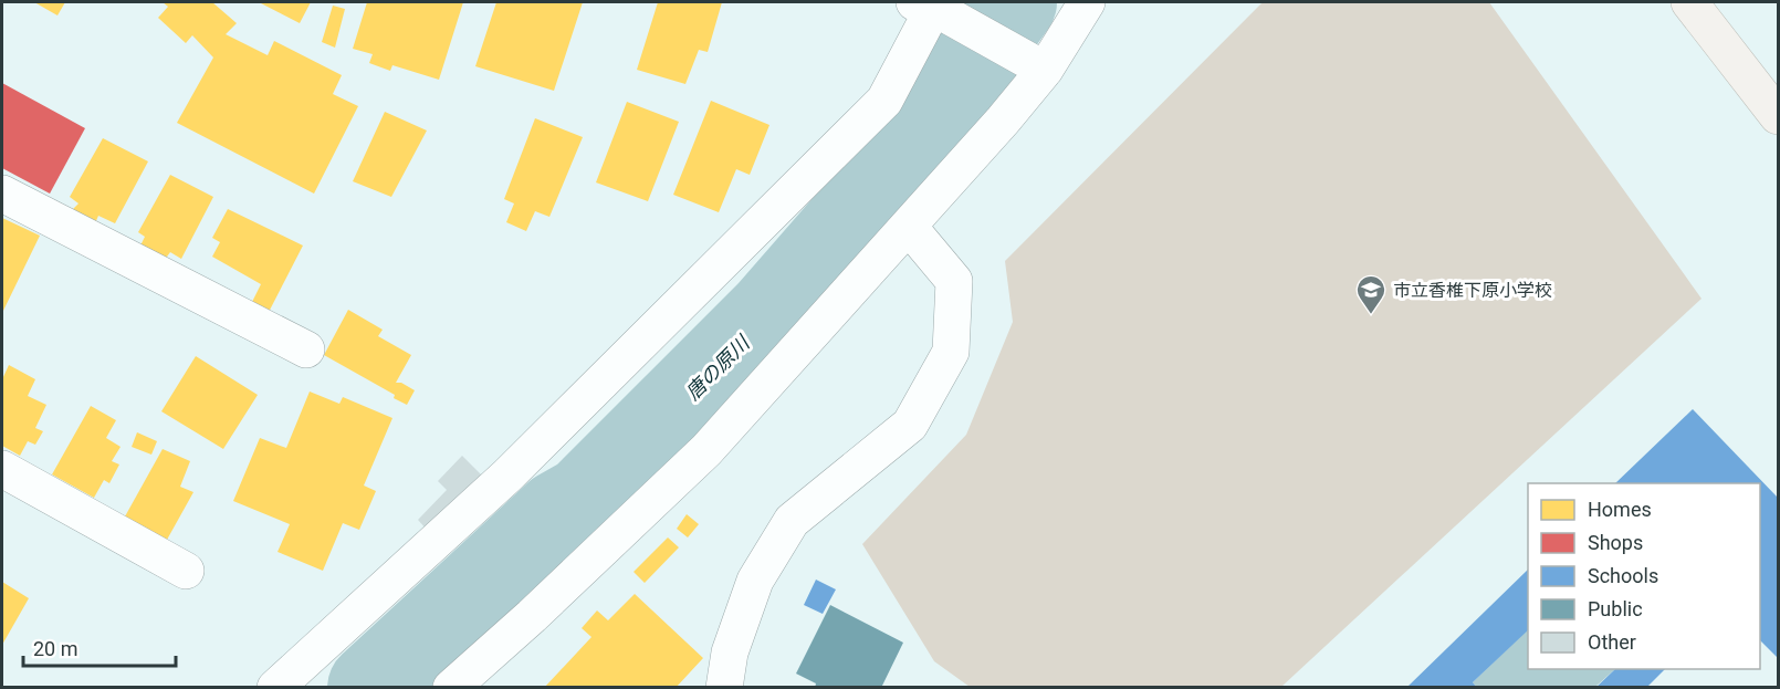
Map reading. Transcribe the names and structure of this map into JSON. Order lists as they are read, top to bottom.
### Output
{
  "water": ["唐の原川"],
  "places": {
    "school or university": ["市立香椎下原小学校"]
  },
  "legend": [
    "Homes",
    "Shops",
    "Schools",
    "Public",
    "Other"
  ],
  "scale_bar": "20 m"
}
